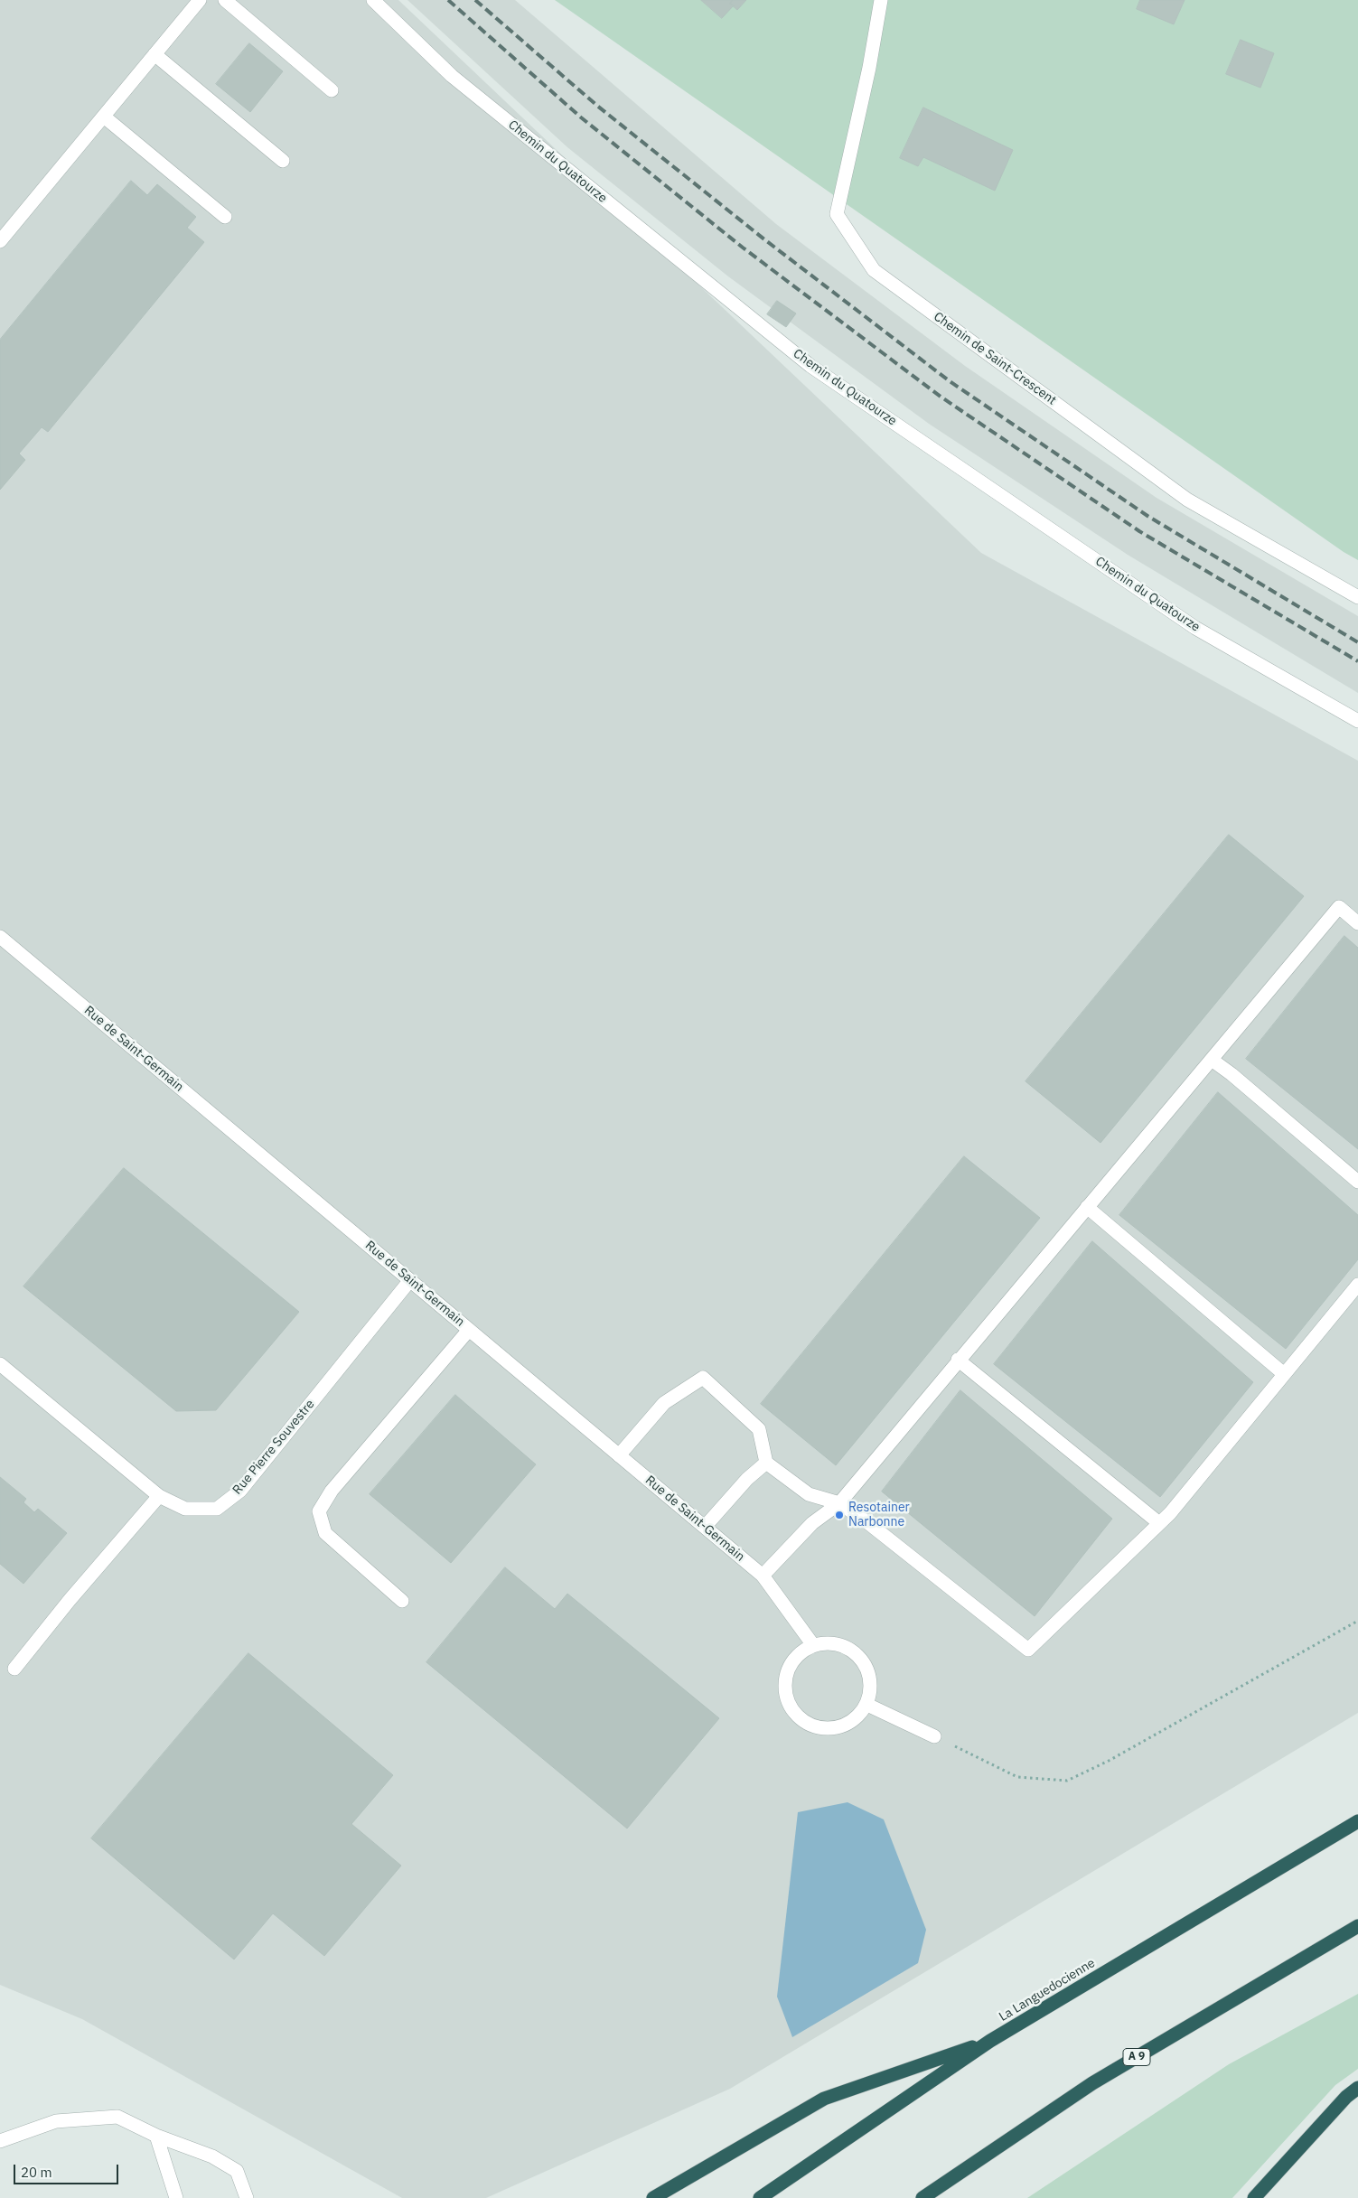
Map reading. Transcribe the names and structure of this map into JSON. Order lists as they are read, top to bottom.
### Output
{
  "streets": {
    "highway": ["La Languedocienne", "A 9"],
    "street": [
      "Chemin du Quatourze",
      "Chemin de Saint-Crescent",
      "Rue de Saint-Germain",
      "Rue Pierre Souvestre"
    ]
  },
  "crossings": [
    ["Rue de Saint-Germain", "Rue Pierre Souvestre"]
  ],
  "places": ["Resotainer Narbonne"],
  "scale_bar": "20 m"
}
